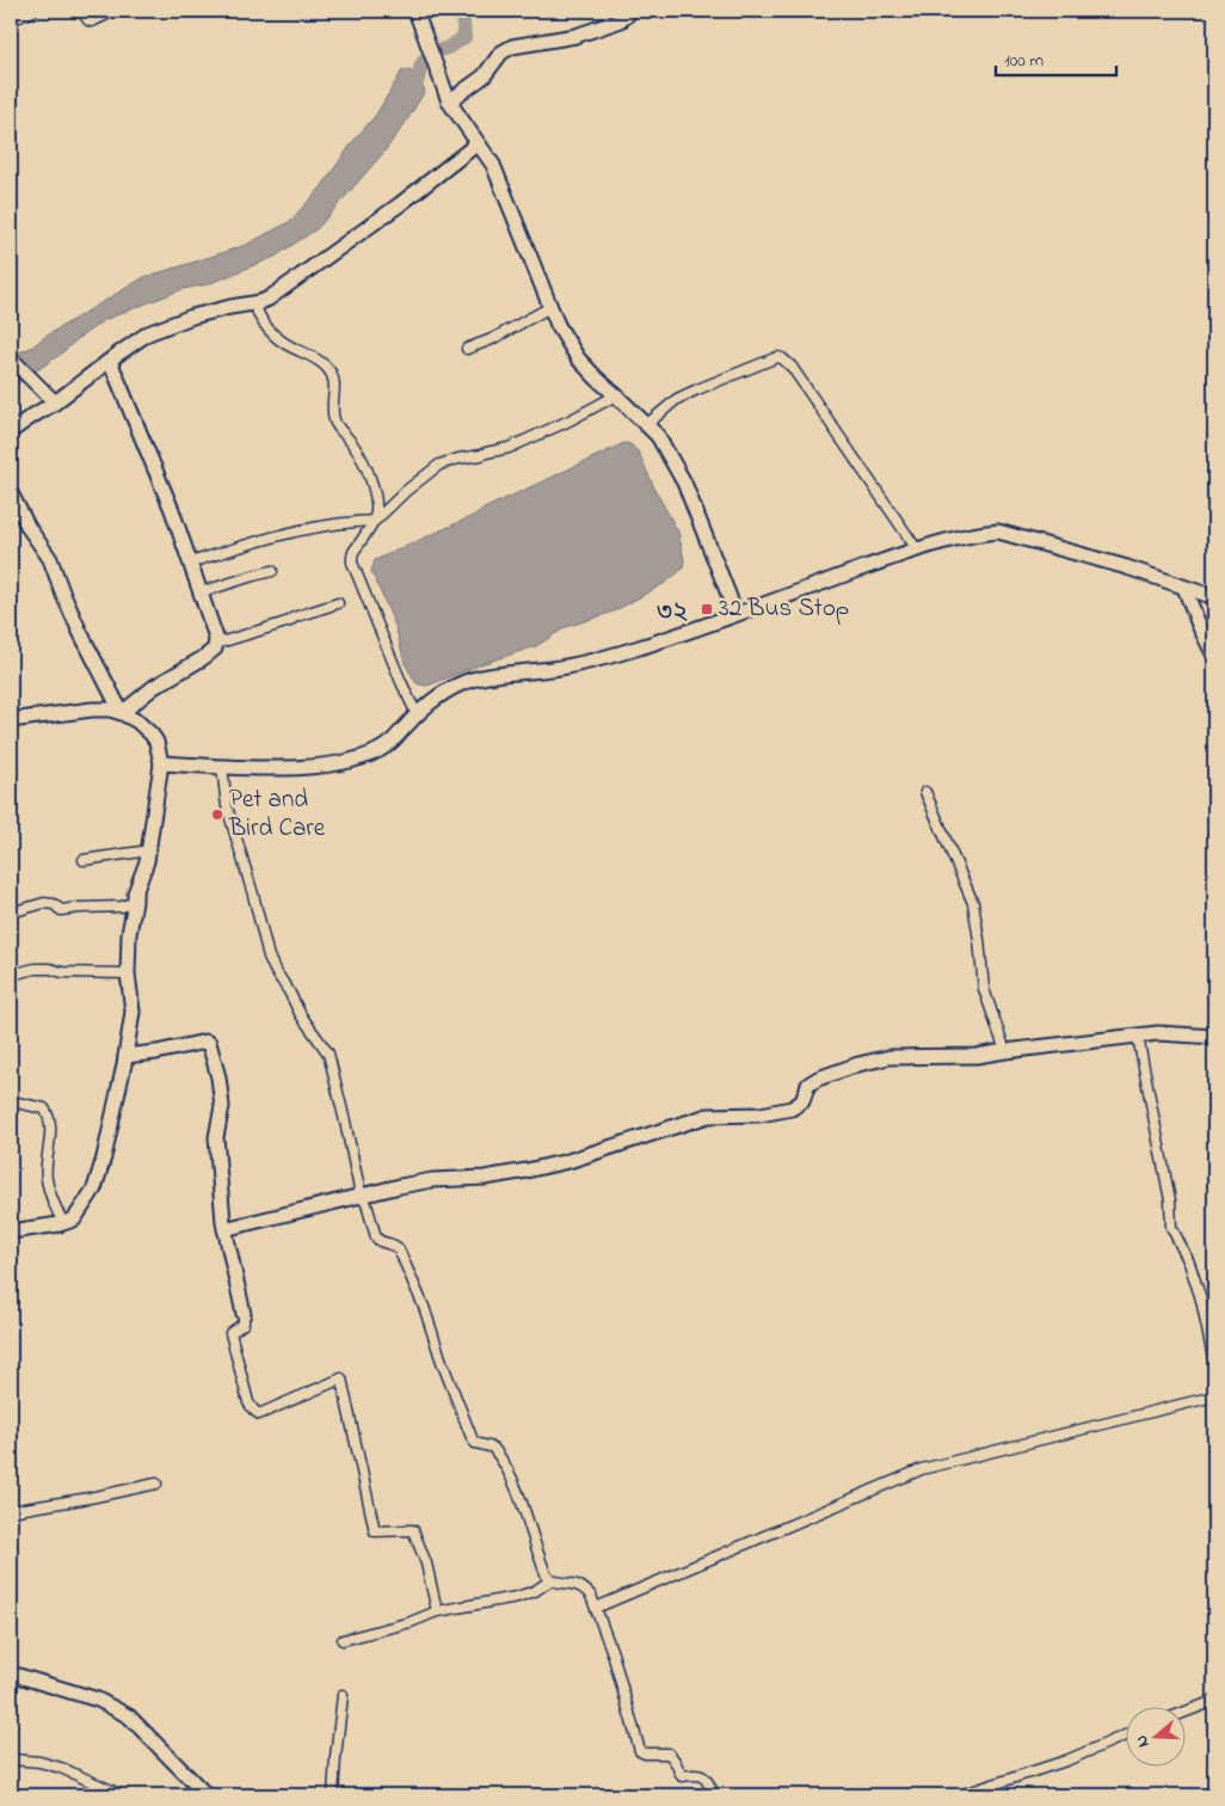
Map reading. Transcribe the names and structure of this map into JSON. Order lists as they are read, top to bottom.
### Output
{
  "districts": ["৩২"],
  "places": {
    "transit": ["32 Bus Stop"],
    "other": ["Pet and Bird Care"]
  },
  "scale_bar": "100 m",
  "north": "left"
}
